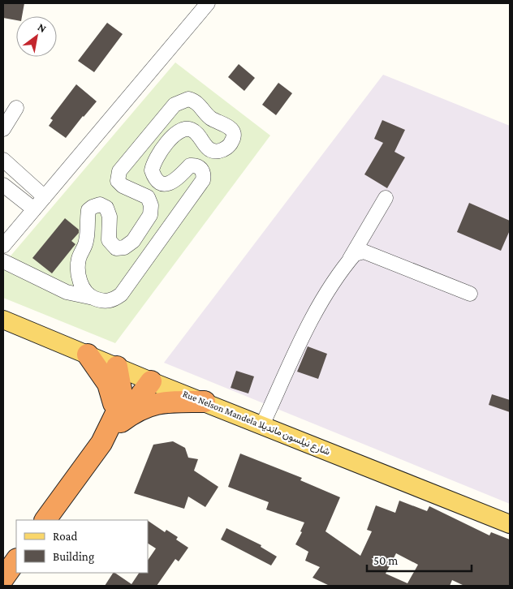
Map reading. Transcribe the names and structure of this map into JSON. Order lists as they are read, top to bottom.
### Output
{
  "streets": {
    "main road": ["Rue Nelson Mandela شارع نيلسون مانديلا"]
  },
  "legend": ["Road", "Building"],
  "scale_bar": "50 m",
  "north": "top right"
}
